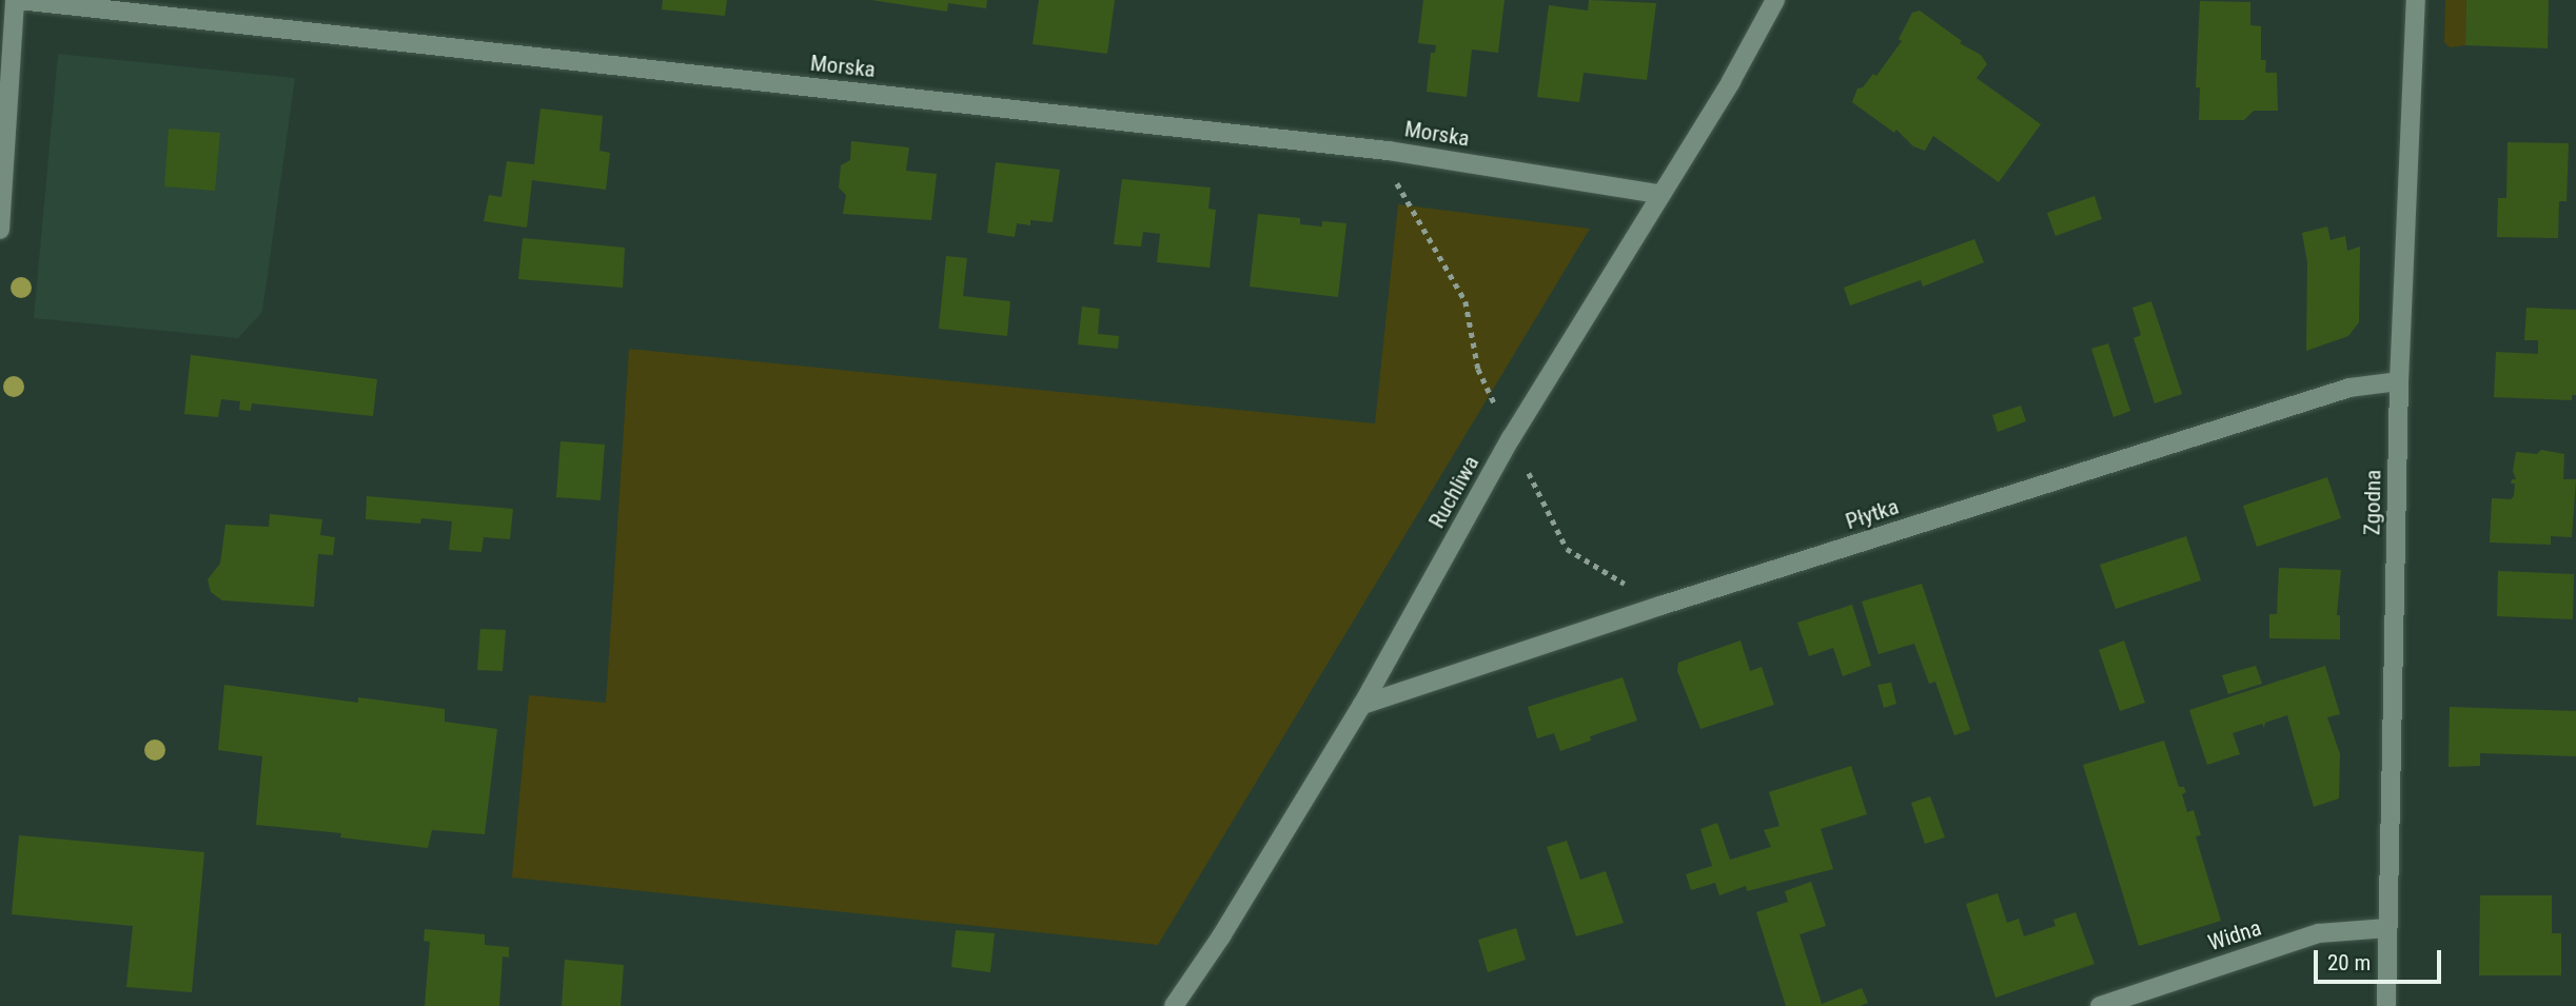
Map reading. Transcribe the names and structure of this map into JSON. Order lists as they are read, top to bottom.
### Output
{
  "streets": {
    "street": [
      "Morska",
      "Ruchliwa",
      "Zgodna",
      "Płytka",
      "Widna"
    ]
  },
  "crossings": [
    ["Morska", "Ruchliwa"],
    ["Ruchliwa", "Płytka"],
    ["Zgodna", "Płytka"],
    ["Zgodna", "Widna"]
  ],
  "scale_bar": "20 m"
}
